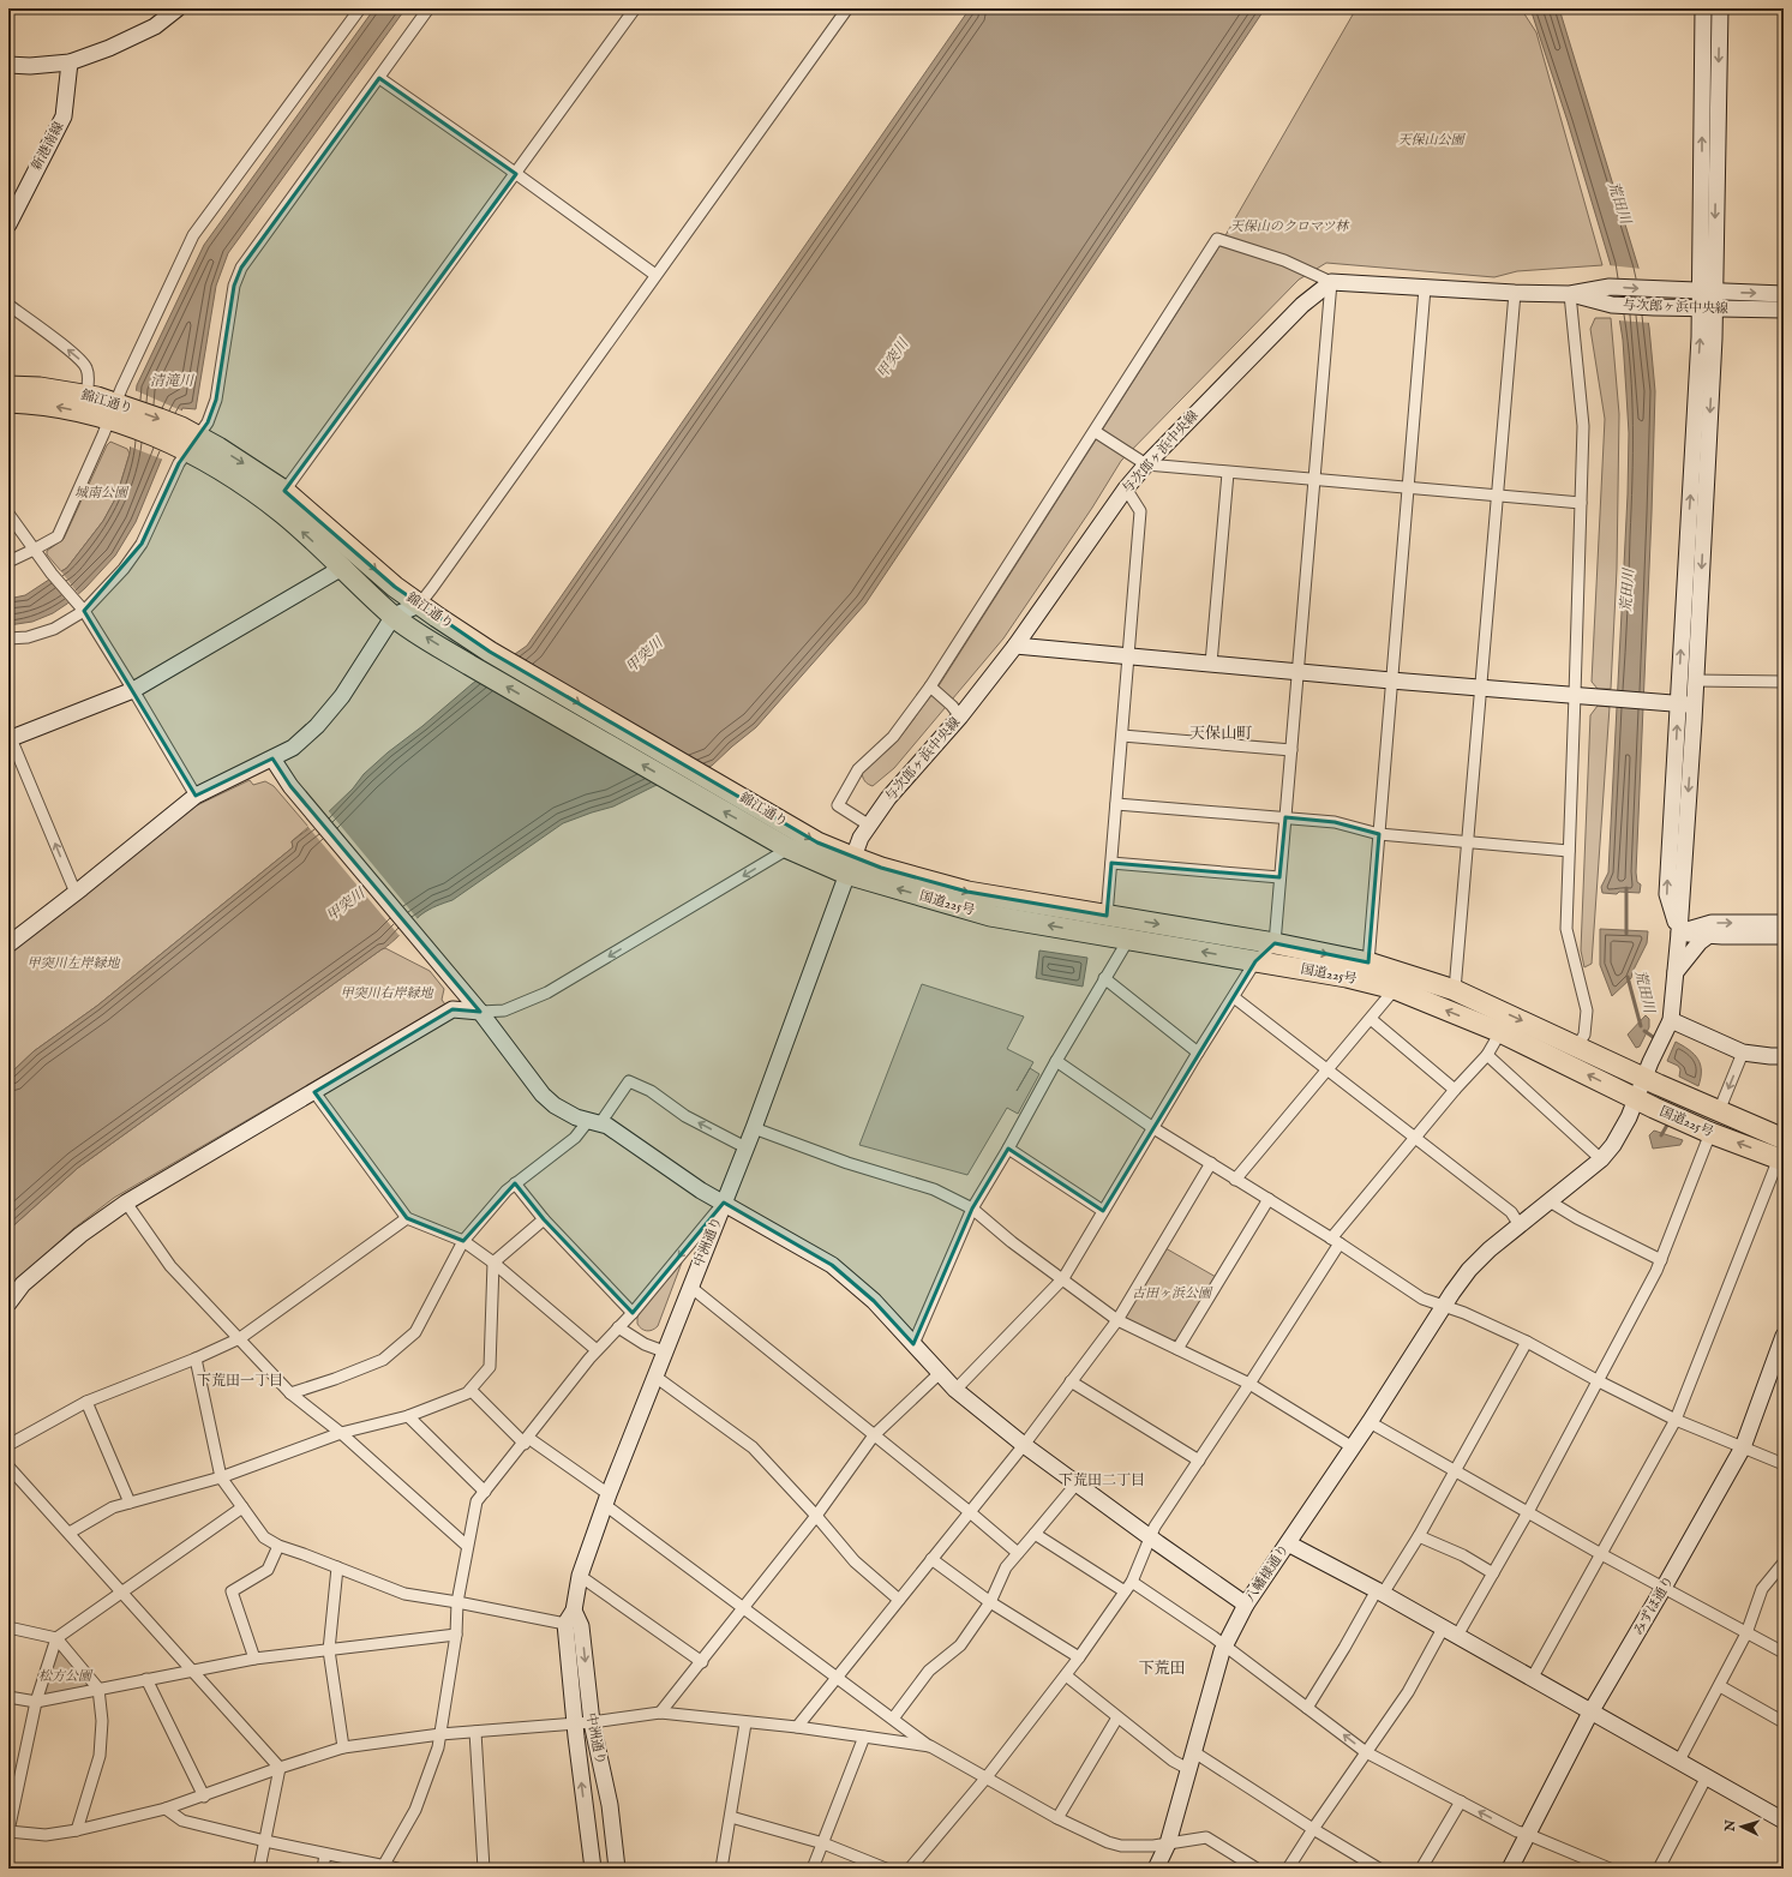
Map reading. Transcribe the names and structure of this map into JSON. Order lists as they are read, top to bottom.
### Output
{
  "streets": {
    "highway": ["錦江通り", "国道225号"],
    "street": [
      "新港南線",
      "与次郎ヶ浜中央線",
      "中洲通り",
      "八幡様通り",
      "みずほ通り"
    ]
  },
  "crossings": [
    ["与次郎ヶ浜中央線", "錦江通り"],
    ["与次郎ヶ浜中央線", "国道225号"],
    ["与次郎ヶ浜中央線", "中洲通り"],
    ["錦江通り", "国道225号"],
    ["錦江通り", "中洲通り"],
    ["国道225号", "中洲通り"]
  ],
  "districts": [
    "天保山町",
    "下荒田一丁目",
    "下荒田二丁目",
    "下荒田"
  ],
  "water": ["荒田川", "甲突川", "清滝川"],
  "parks": [
    "天保山公園",
    "天保山のクロマツ林",
    "城南公園",
    "甲突川左岸緑地",
    "甲突川右岸緑地",
    "古田ヶ浜公園",
    "松方公園"
  ],
  "north": "left"
}
